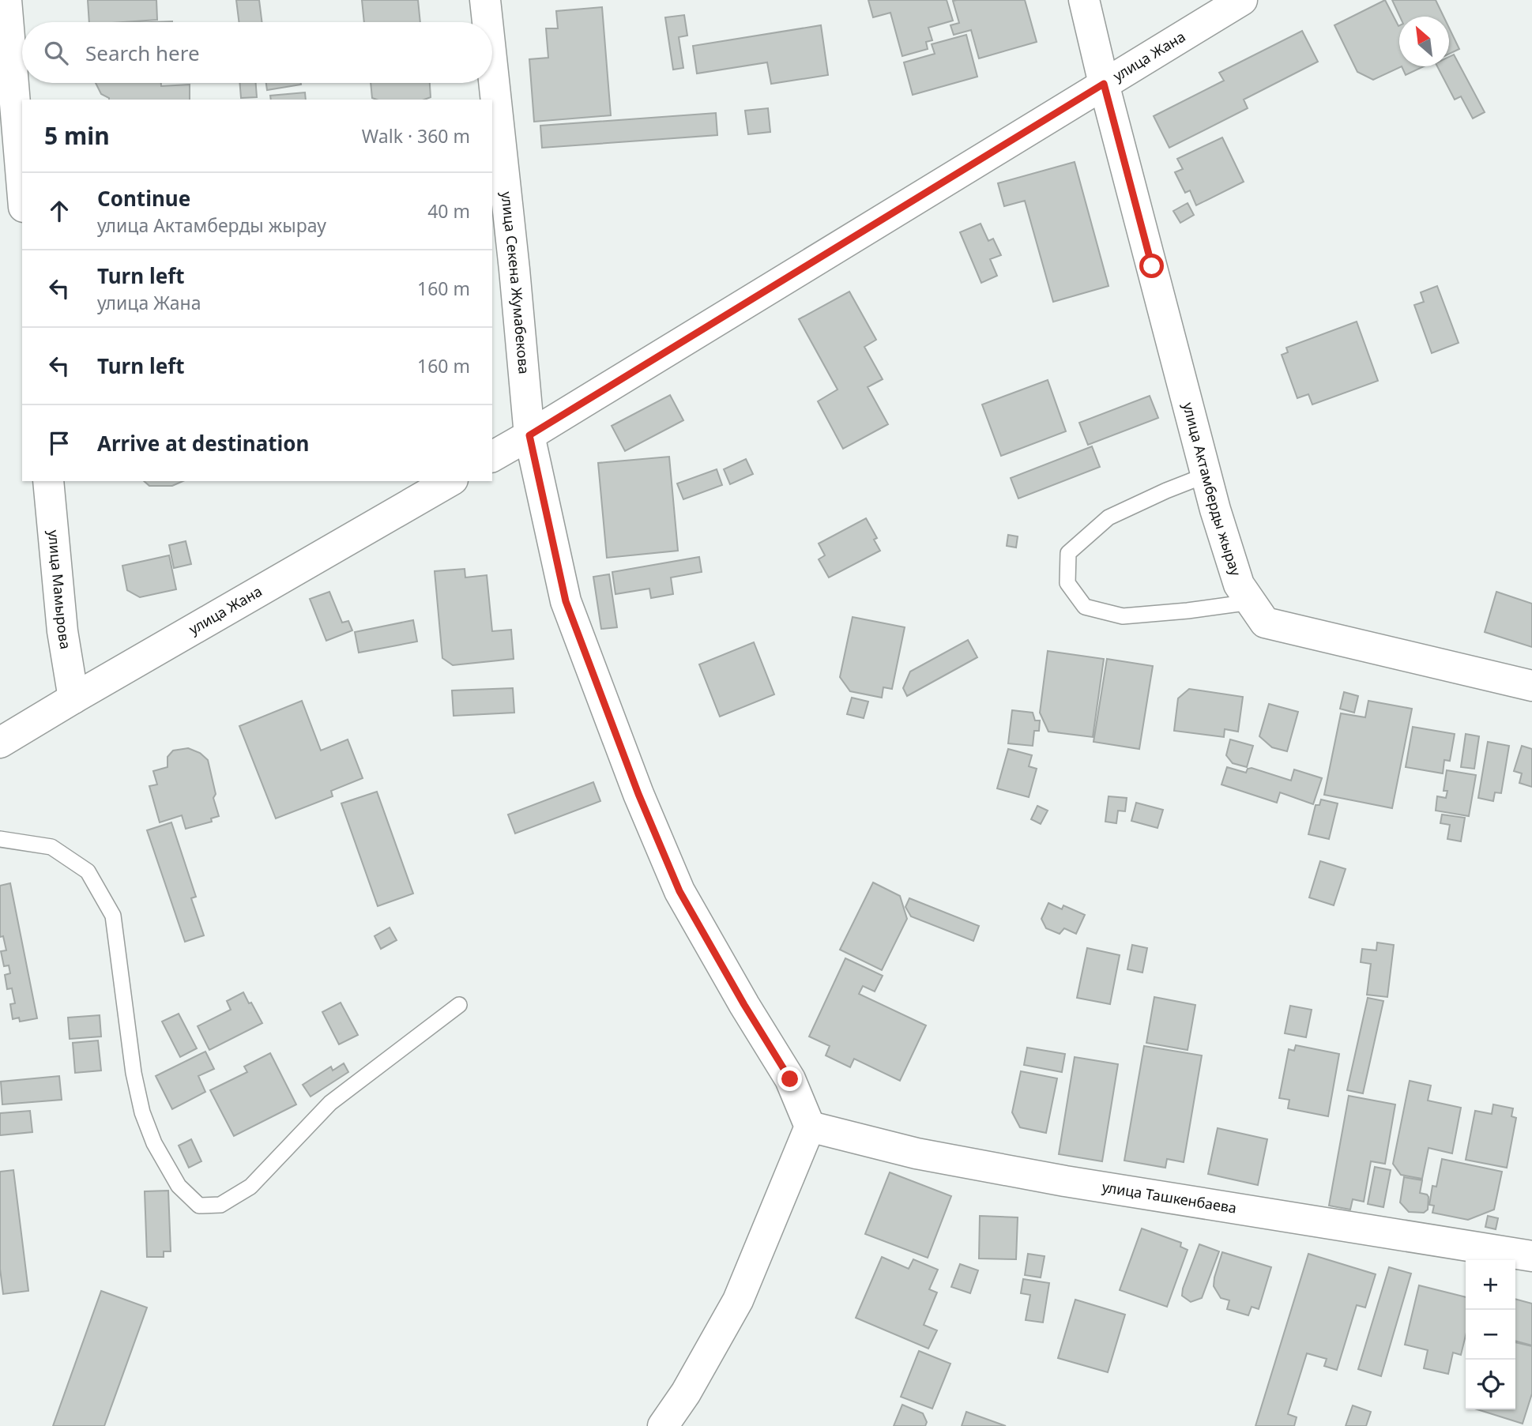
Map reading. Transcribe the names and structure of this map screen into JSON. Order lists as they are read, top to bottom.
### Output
{
  "streets": {
    "street": [
      "улица Жана",
      "улица Секена Жумабекова",
      "улица Актамберды жырау",
      "улица Мамырова",
      "улица Ташкенбаева"
    ]
  },
  "crossings": [
    ["улица Жана", "улица Секена Жумабекова"],
    ["улица Жана", "улица Актамберды жырау"],
    ["улица Жана", "улица Мамырова"],
    ["улица Секена Жумабекова", "улица Ташкенбаева"]
  ],
  "north": "top left",
  "page": {
    "search": "Search here",
    "heading": ["5 min", "Walk · 360 m"],
    "list": [
      ["Continue", "улица Актамберды жырау", "40 m"],
      ["Turn left", "улица Жана", "160 m"],
      ["Turn left", "160 m"],
      "Arrive at destination"
    ],
    "map_buttons": ["+", "−"]
  }
}
